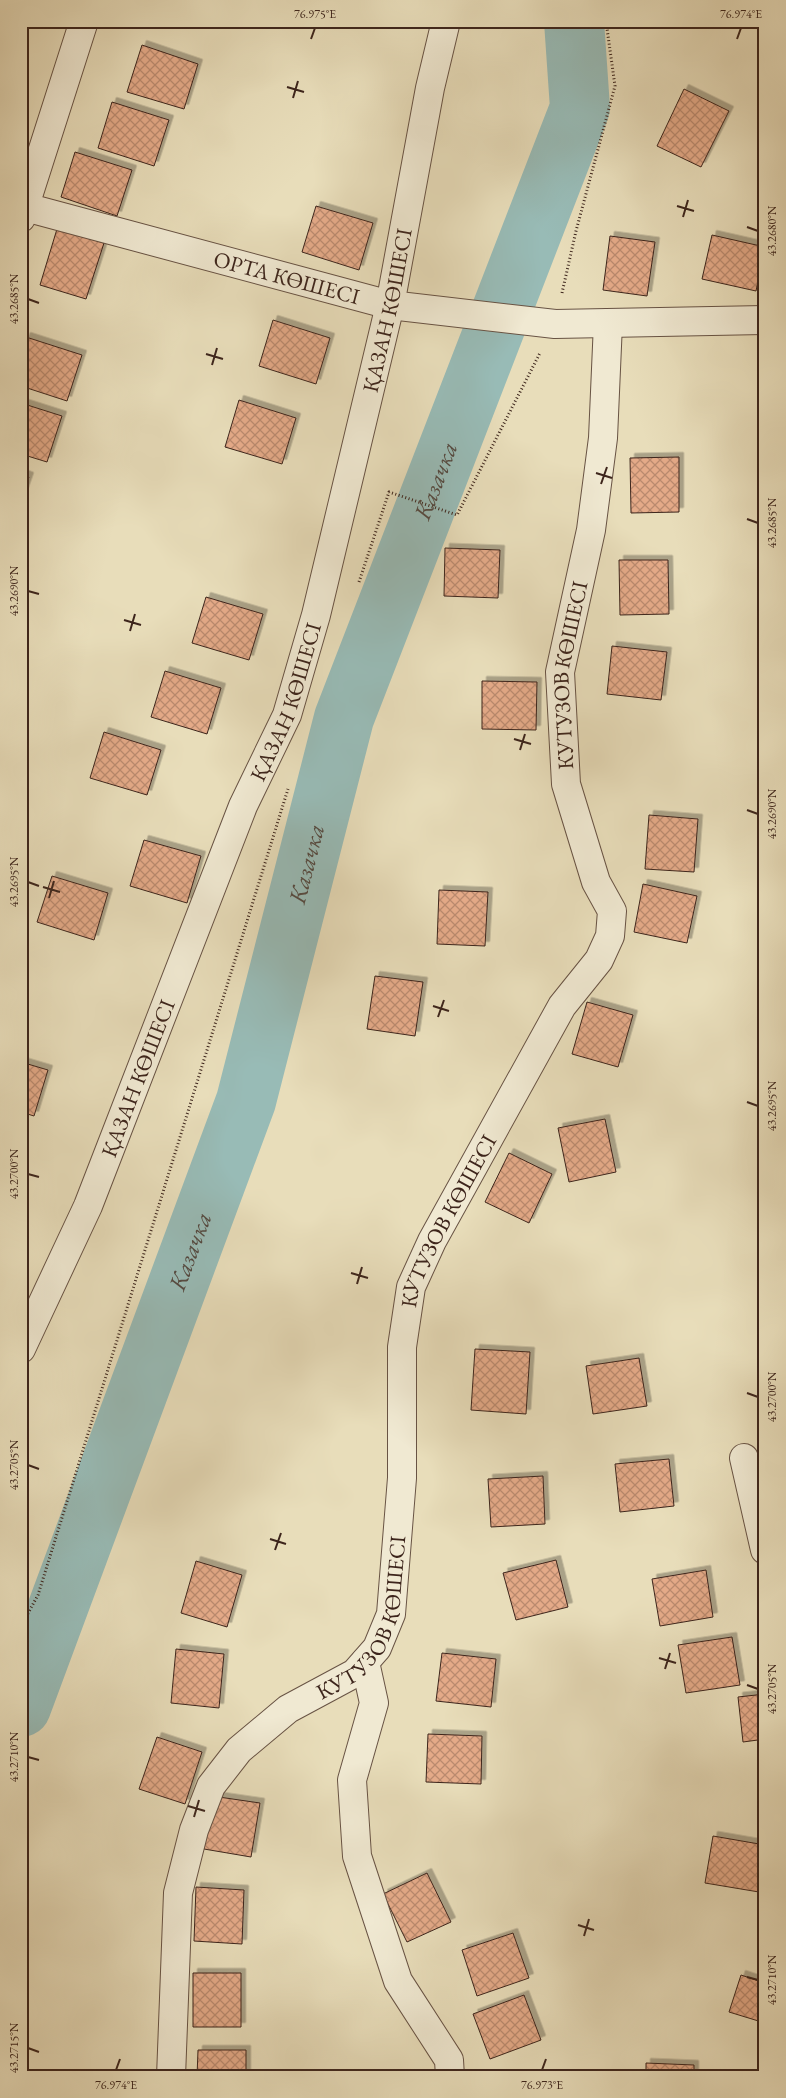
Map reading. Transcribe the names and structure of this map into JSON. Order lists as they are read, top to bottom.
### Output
{
  "streets": {
    "street": ["ОРТА КӨШЕСІ", "ҚАЗАН КӨШЕСІ", "КУТУЗОВ КӨШЕСІ"]
  },
  "crossings": [
    ["ОРТА КӨШЕСІ", "ҚАЗАН КӨШЕСІ"],
    ["ОРТА КӨШЕСІ", "КУТУЗОВ КӨШЕСІ"]
  ],
  "water": ["Казачка"],
  "coordinates": [
    "76.975°E",
    "76.974°E",
    "43.2680°N",
    "43.2685°N",
    "43.2690°N",
    "43.2695°N",
    "43.2700°N",
    "43.2705°N",
    "43.2710°N",
    "43.2715°N",
    "76.973°E"
  ]
}
